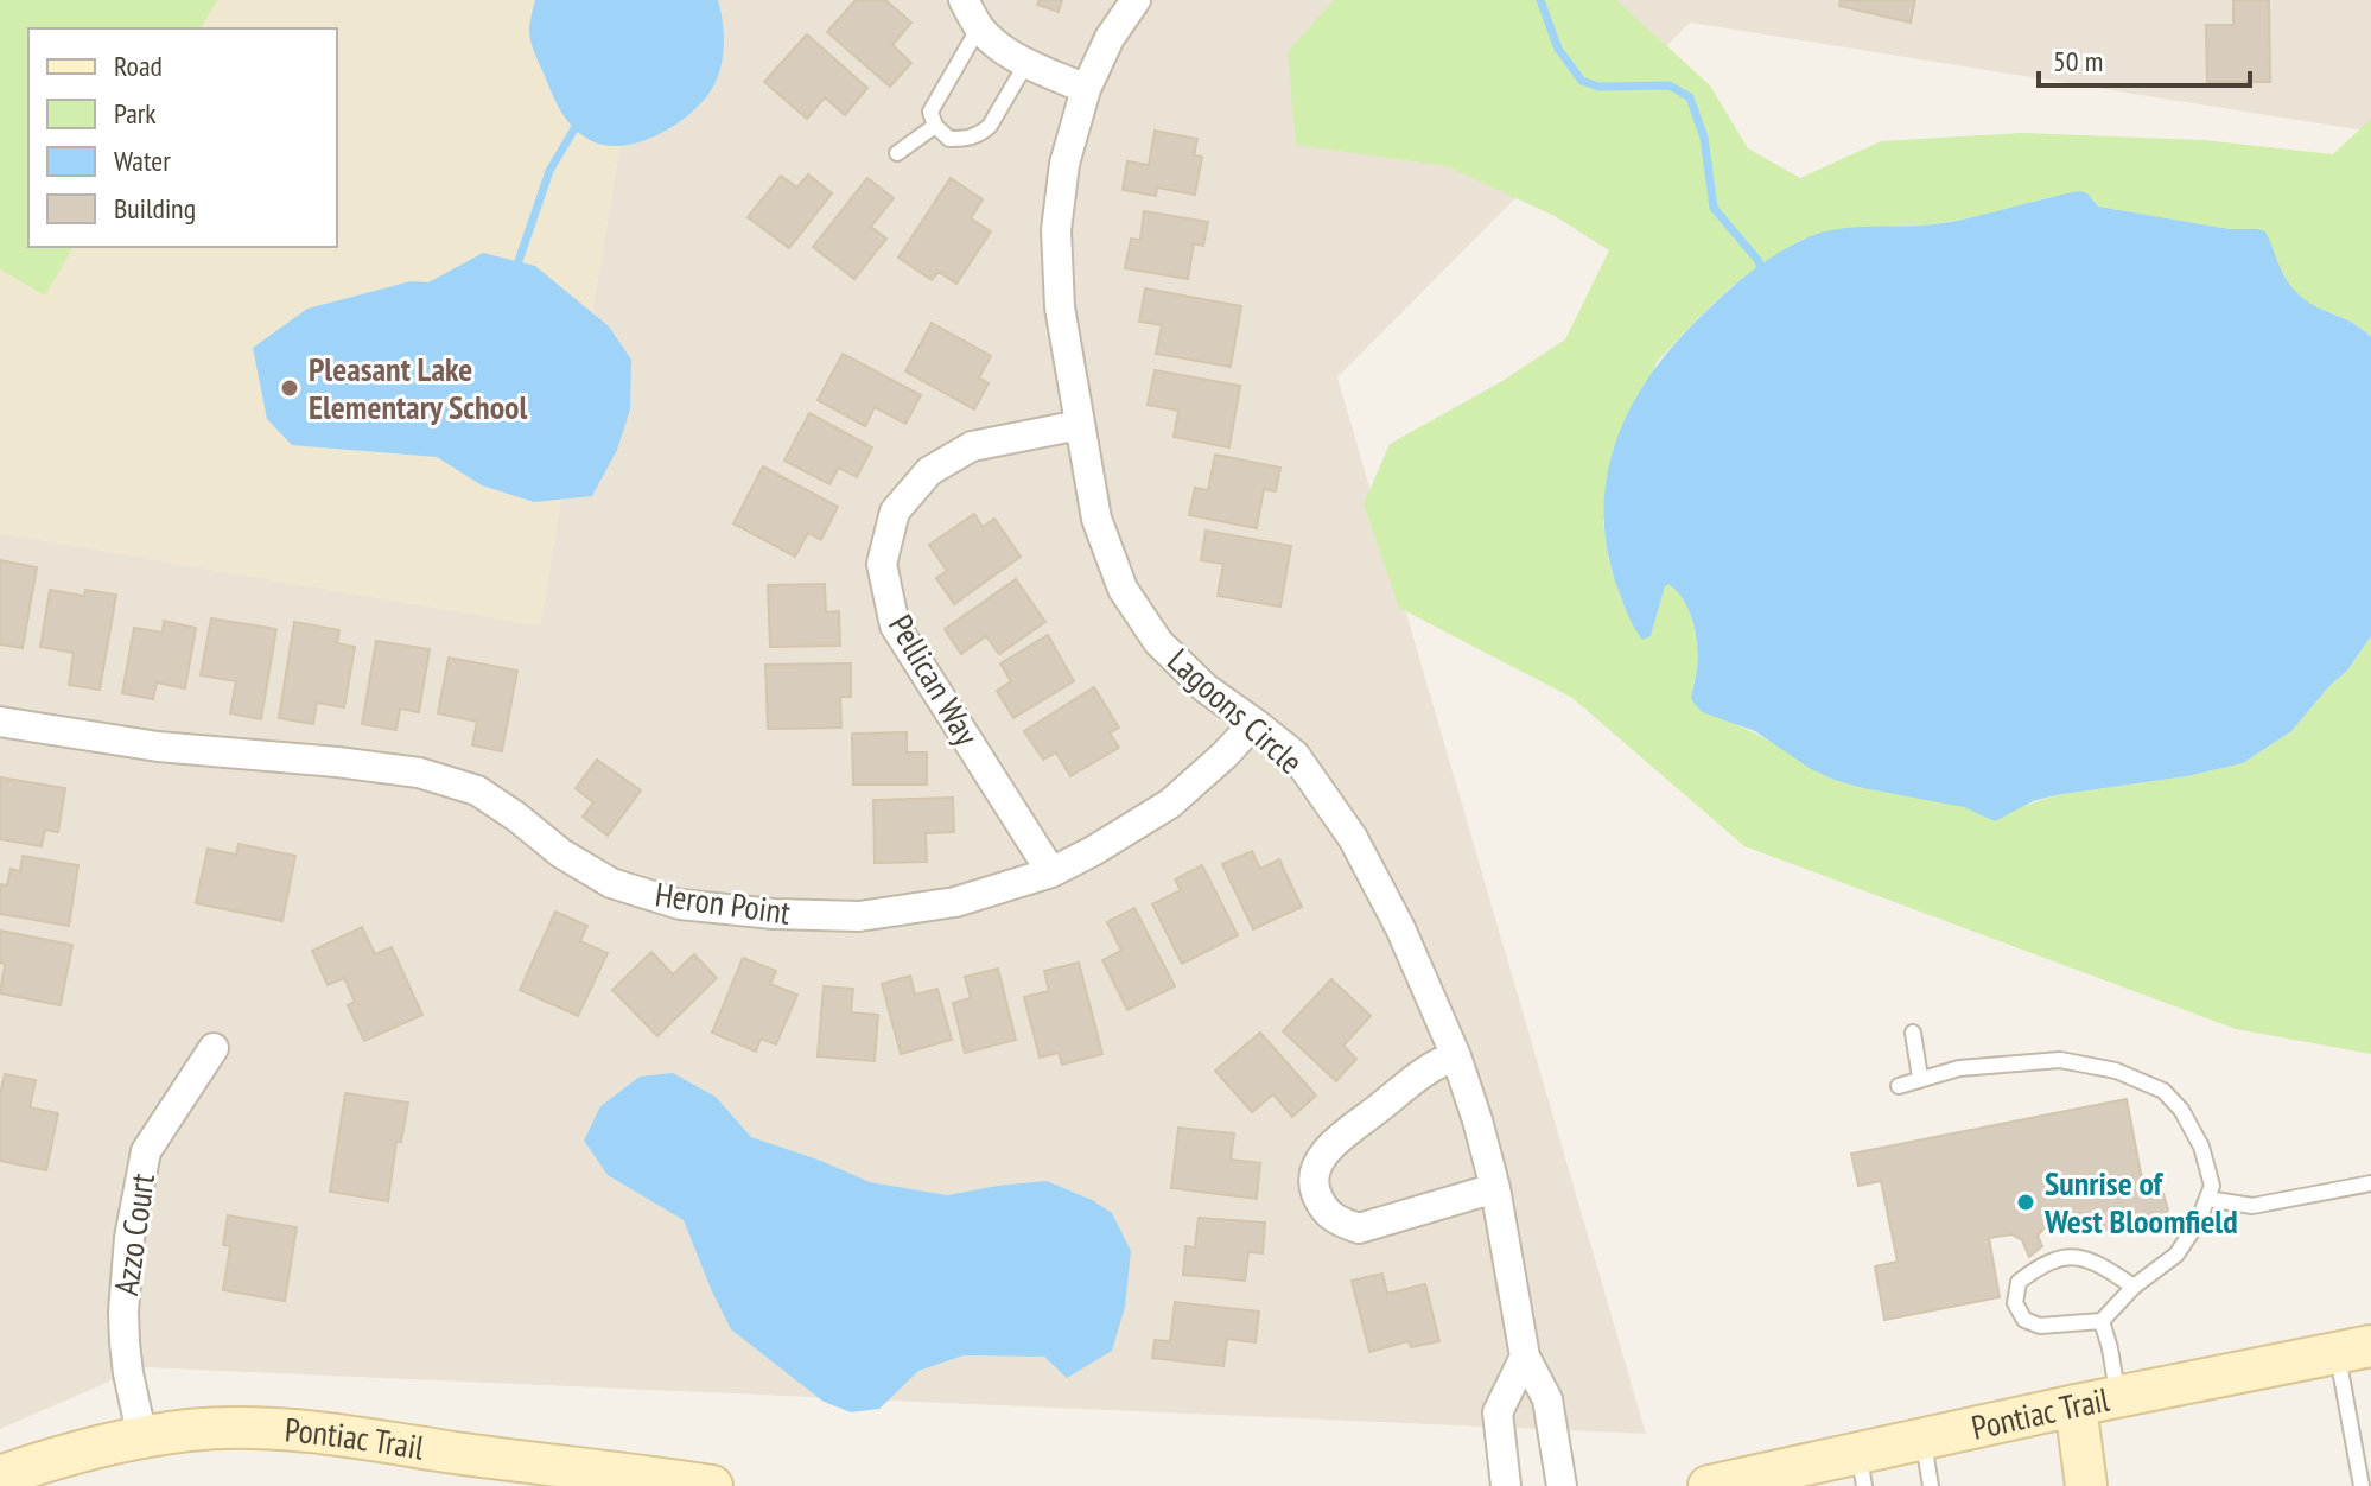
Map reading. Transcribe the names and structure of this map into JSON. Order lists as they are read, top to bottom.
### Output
{
  "streets": {
    "main road": ["Pontiac Trail"],
    "street": [
      "Pellican Way",
      "Lagoons Circle",
      "Heron Point",
      "Azzo Court"
    ]
  },
  "crossings": [
    ["Pellican Way", "Lagoons Circle"],
    ["Pellican Way", "Heron Point"],
    ["Lagoons Circle", "Heron Point"],
    ["Azzo Court", "Pontiac Trail"]
  ],
  "places": ["Pleasant Lake Elementary School", "Sunrise of West Bloomfield"],
  "legend": [
    "Road",
    "Park",
    "Water",
    "Building"
  ],
  "scale_bar": "50 m"
}
